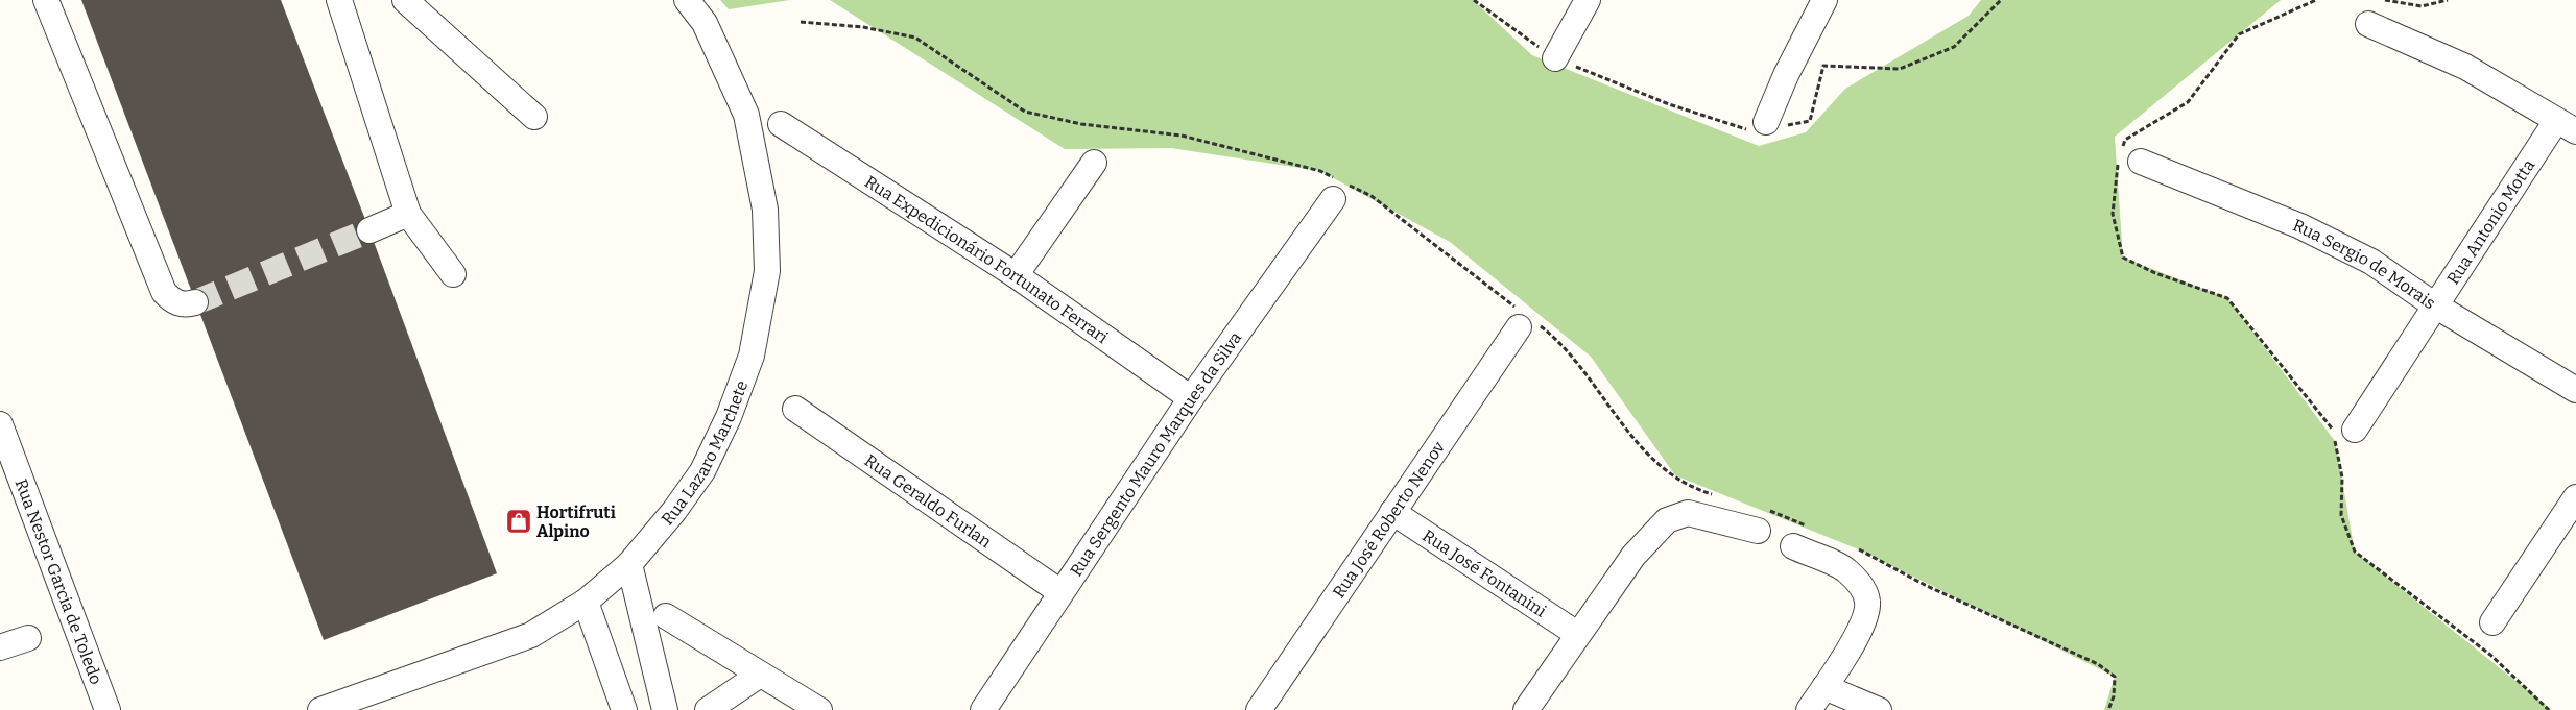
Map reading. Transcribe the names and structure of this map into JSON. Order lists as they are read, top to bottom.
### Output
{
  "streets": {
    "street": [
      "Rua Antonio Motta",
      "Rua Expedicionário Fortunato Ferrari",
      "Rua Sergio de Morais",
      "Rua Lazaro Marchete",
      "Rua Sergento Mauro Marques da Silva",
      "Rua Geraldo Furlan",
      "Rua José Roberto Nenov",
      "Rua José Fontanini",
      "Rua Nestor Garcia de Toledo"
    ]
  },
  "crossings": [
    ["Rua Antonio Motta", "Rua Sergio de Morais"],
    ["Rua Expedicionário Fortunato Ferrari", "Rua Sergento Mauro Marques da Silva"],
    ["Rua Sergento Mauro Marques da Silva", "Rua Geraldo Furlan"],
    ["Rua José Roberto Nenov", "Rua José Fontanini"]
  ],
  "places": {
    "shop": ["Hortifruti Alpino"]
  }
}
